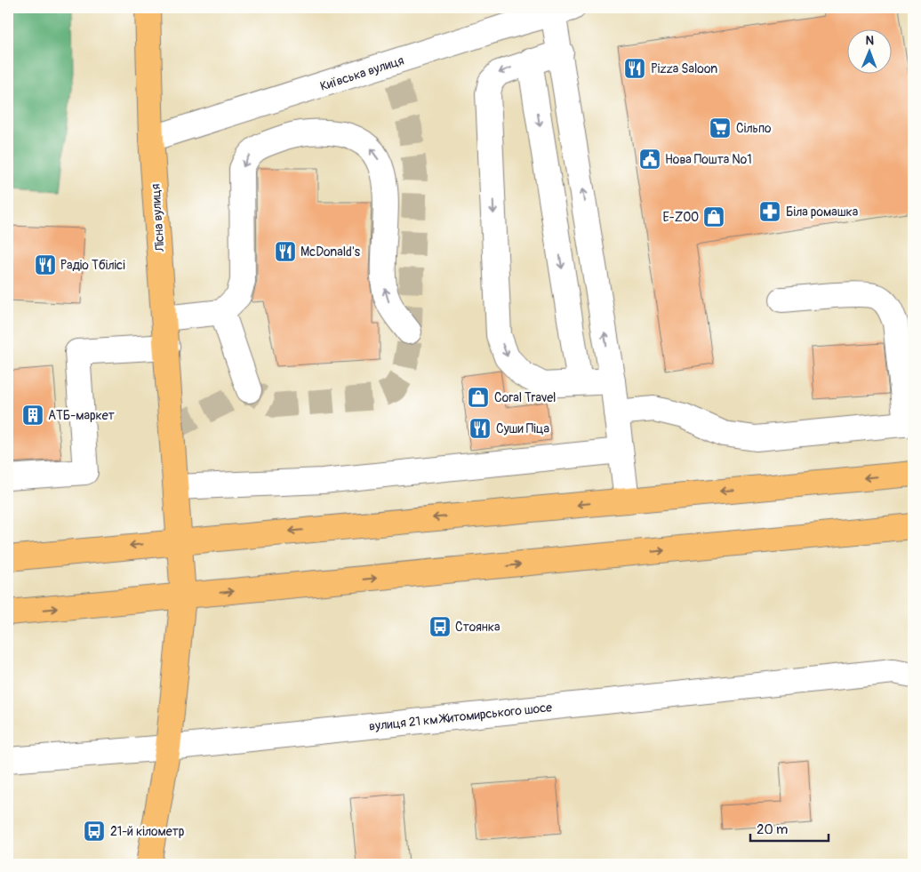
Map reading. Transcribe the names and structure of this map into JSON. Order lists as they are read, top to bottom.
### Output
{
  "streets": {
    "main road": ["Лісна вулиця"],
    "street": ["Київська вулиця", "вулиця 21 км Житомирського шосе"]
  },
  "crossings": [
    ["Київська вулиця", "Лісна вулиця"],
    ["Лісна вулиця", "вулиця 21 км Житомирського шосе"]
  ],
  "places": {
    "restaurant": [
      "Pizza Saloon",
      "McDonald's",
      "Радіо Тбілісі",
      "Суши Піца"
    ],
    "supermarket": ["Сільпо"],
    "public building": ["Нова Пошта №1"],
    "pharmacy": ["Біла ромашка"],
    "shop": ["E-ZOO", "Coral Travel"],
    "building": ["АТБ-маркет"],
    "bus stop": ["Стоянка", "21-й кілометр"]
  },
  "scale_bar": "20 m",
  "north": "top"
}
